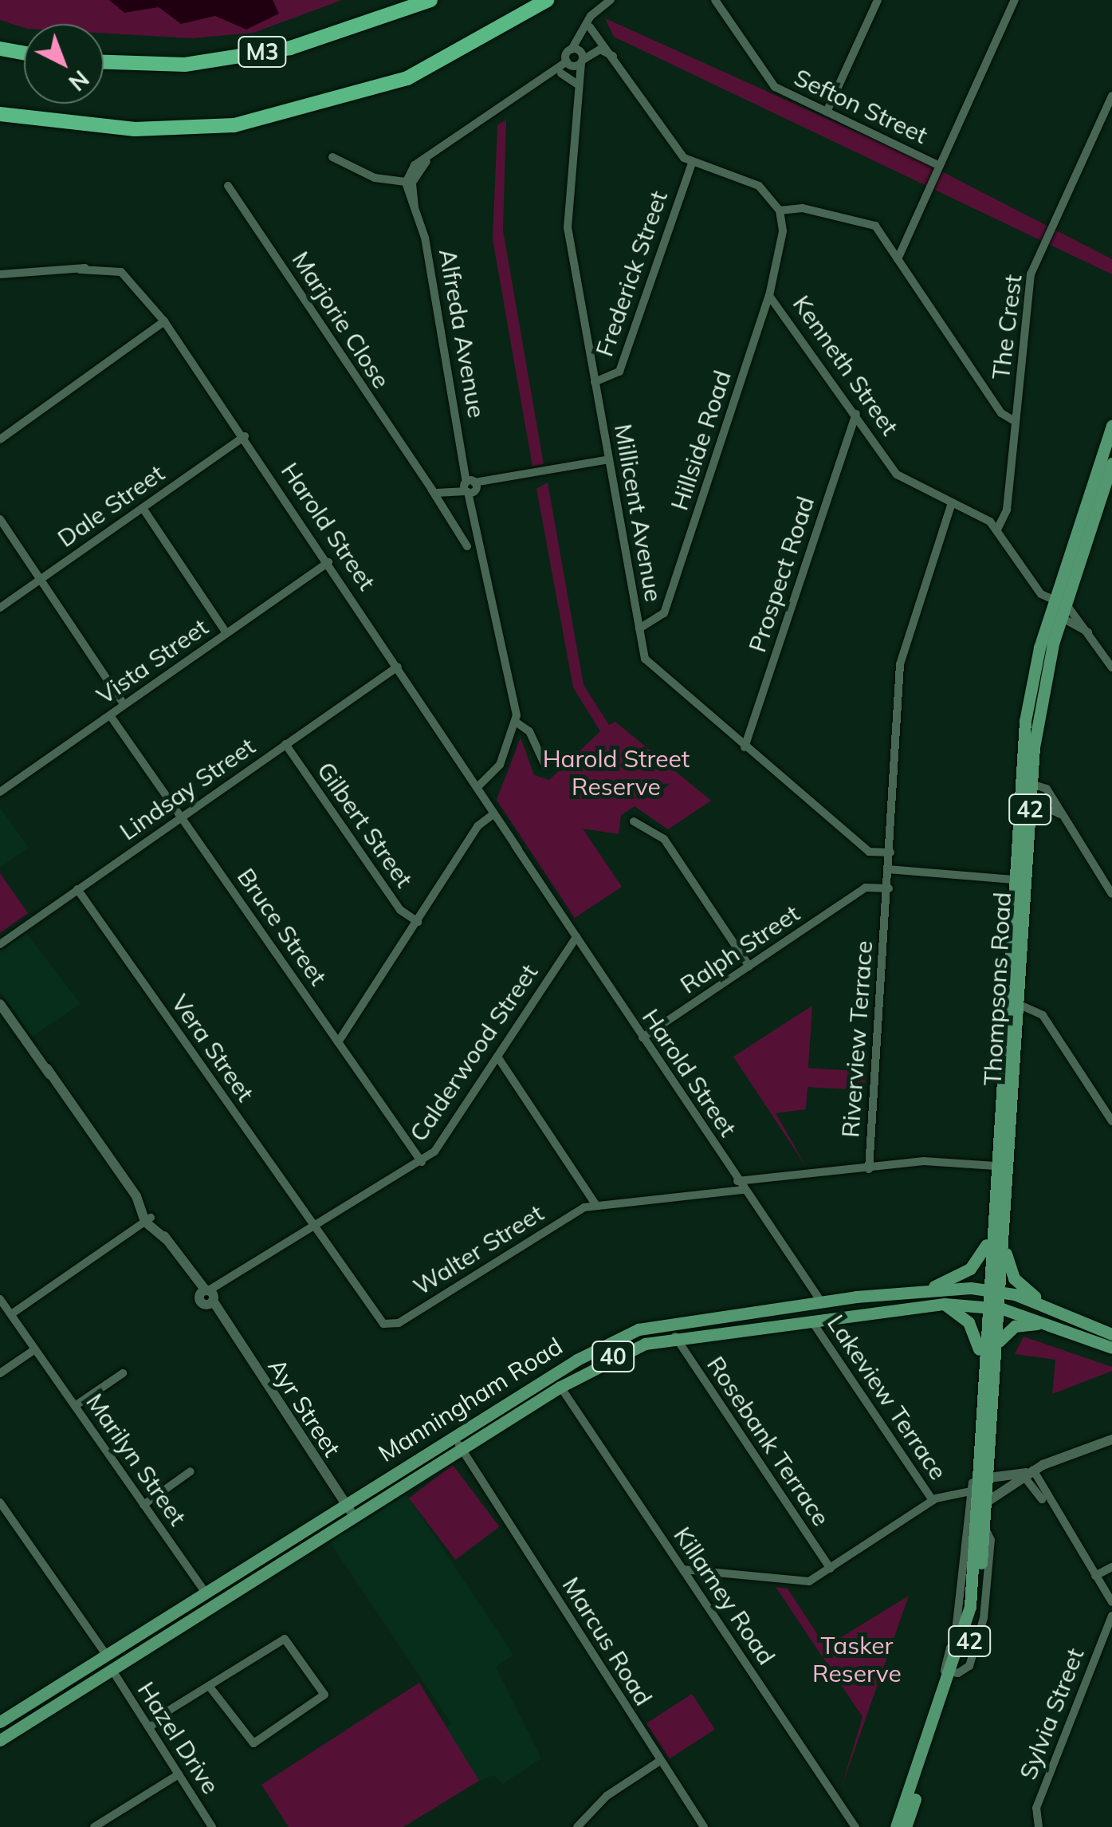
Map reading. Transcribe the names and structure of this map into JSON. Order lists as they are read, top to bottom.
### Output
{
  "streets": {
    "highway": ["M3"],
    "main road": [
      "42",
      "Thompsons Road",
      "40",
      "Manningham Road"
    ],
    "street": [
      "Sefton Street",
      "Frederick Street",
      "Marjorie Close",
      "The Crest",
      "Alfreda Avenue",
      "Kenneth Street",
      "Hillside Road",
      "Dale Street",
      "Millicent Avenue",
      "Harold Street",
      "Prospect Road",
      "Vista Street",
      "Lindsay Street",
      "Gilbert Street",
      "Bruce Street",
      "Ralph Street",
      "Riverview Terrace",
      "Vera Street",
      "Calderwood Street",
      "Walter Street",
      "Lakeview Terrace",
      "Ayr Street",
      "Rosebank Terrace",
      "Marilyn Street",
      "Killarney Road",
      "Marcus Road",
      "Sylvia Street",
      "Hazel Drive"
    ]
  },
  "crossings": [
    ["Frederick Street", "Millicent Avenue"],
    ["The Crest", "Kenneth Street"],
    ["Kenneth Street", "Hillside Road"],
    ["Kenneth Street", "Prospect Road"],
    ["Kenneth Street", "Thompsons Road"],
    ["Kenneth Street", "Riverview Terrace"],
    ["Hillside Road", "Millicent Avenue"],
    ["Dale Street", "Harold Street"],
    ["Millicent Avenue", "Prospect Road"],
    ["Millicent Avenue", "Riverview Terrace"],
    ["Harold Street", "Vista Street"],
    ["Harold Street", "Lindsay Street"],
    ["Harold Street", "Ralph Street"],
    ["Harold Street", "Calderwood Street"],
    ["Harold Street", "Walter Street"],
    ["Harold Street", "Manningham Road"],
    ["Vista Street", "Bruce Street"],
    ["Lindsay Street", "Gilbert Street"],
    ["Lindsay Street", "Bruce Street"],
    ["Lindsay Street", "Vera Street"],
    ["Bruce Street", "Calderwood Street"],
    ["Ralph Street", "Riverview Terrace"],
    ["Thompsons Road", "Manningham Road"],
    ["Vera Street", "Calderwood Street"],
    ["Vera Street", "Walter Street"],
    ["Calderwood Street", "Walter Street"],
    ["Calderwood Street", "Ayr Street"],
    ["Lakeview Terrace", "Manningham Road"],
    ["Manningham Road", "Ayr Street"],
    ["Manningham Road", "Rosebank Terrace"],
    ["Manningham Road", "Marilyn Street"],
    ["Manningham Road", "Killarney Road"],
    ["Manningham Road", "Marcus Road"],
    ["Manningham Road", "Hazel Drive"]
  ],
  "parks": ["Harold Street Reserve", "Tasker Reserve"],
  "north": "bottom right"
}
